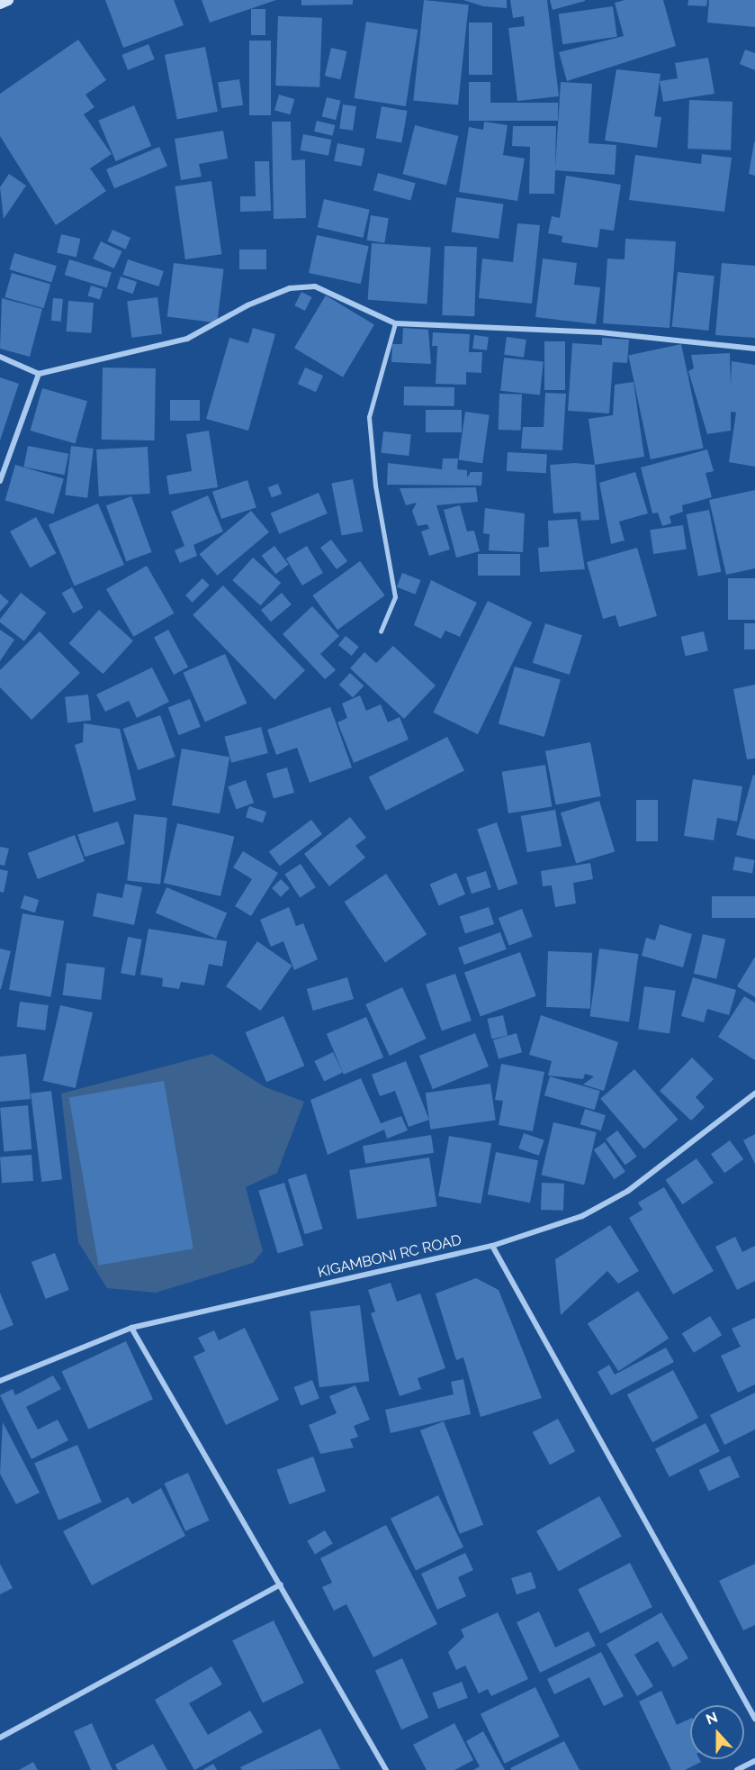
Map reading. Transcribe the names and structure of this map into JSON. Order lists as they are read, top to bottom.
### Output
{
  "streets": {
    "street": ["KIGAMBONI RC ROAD"]
  },
  "north": "top"
}
